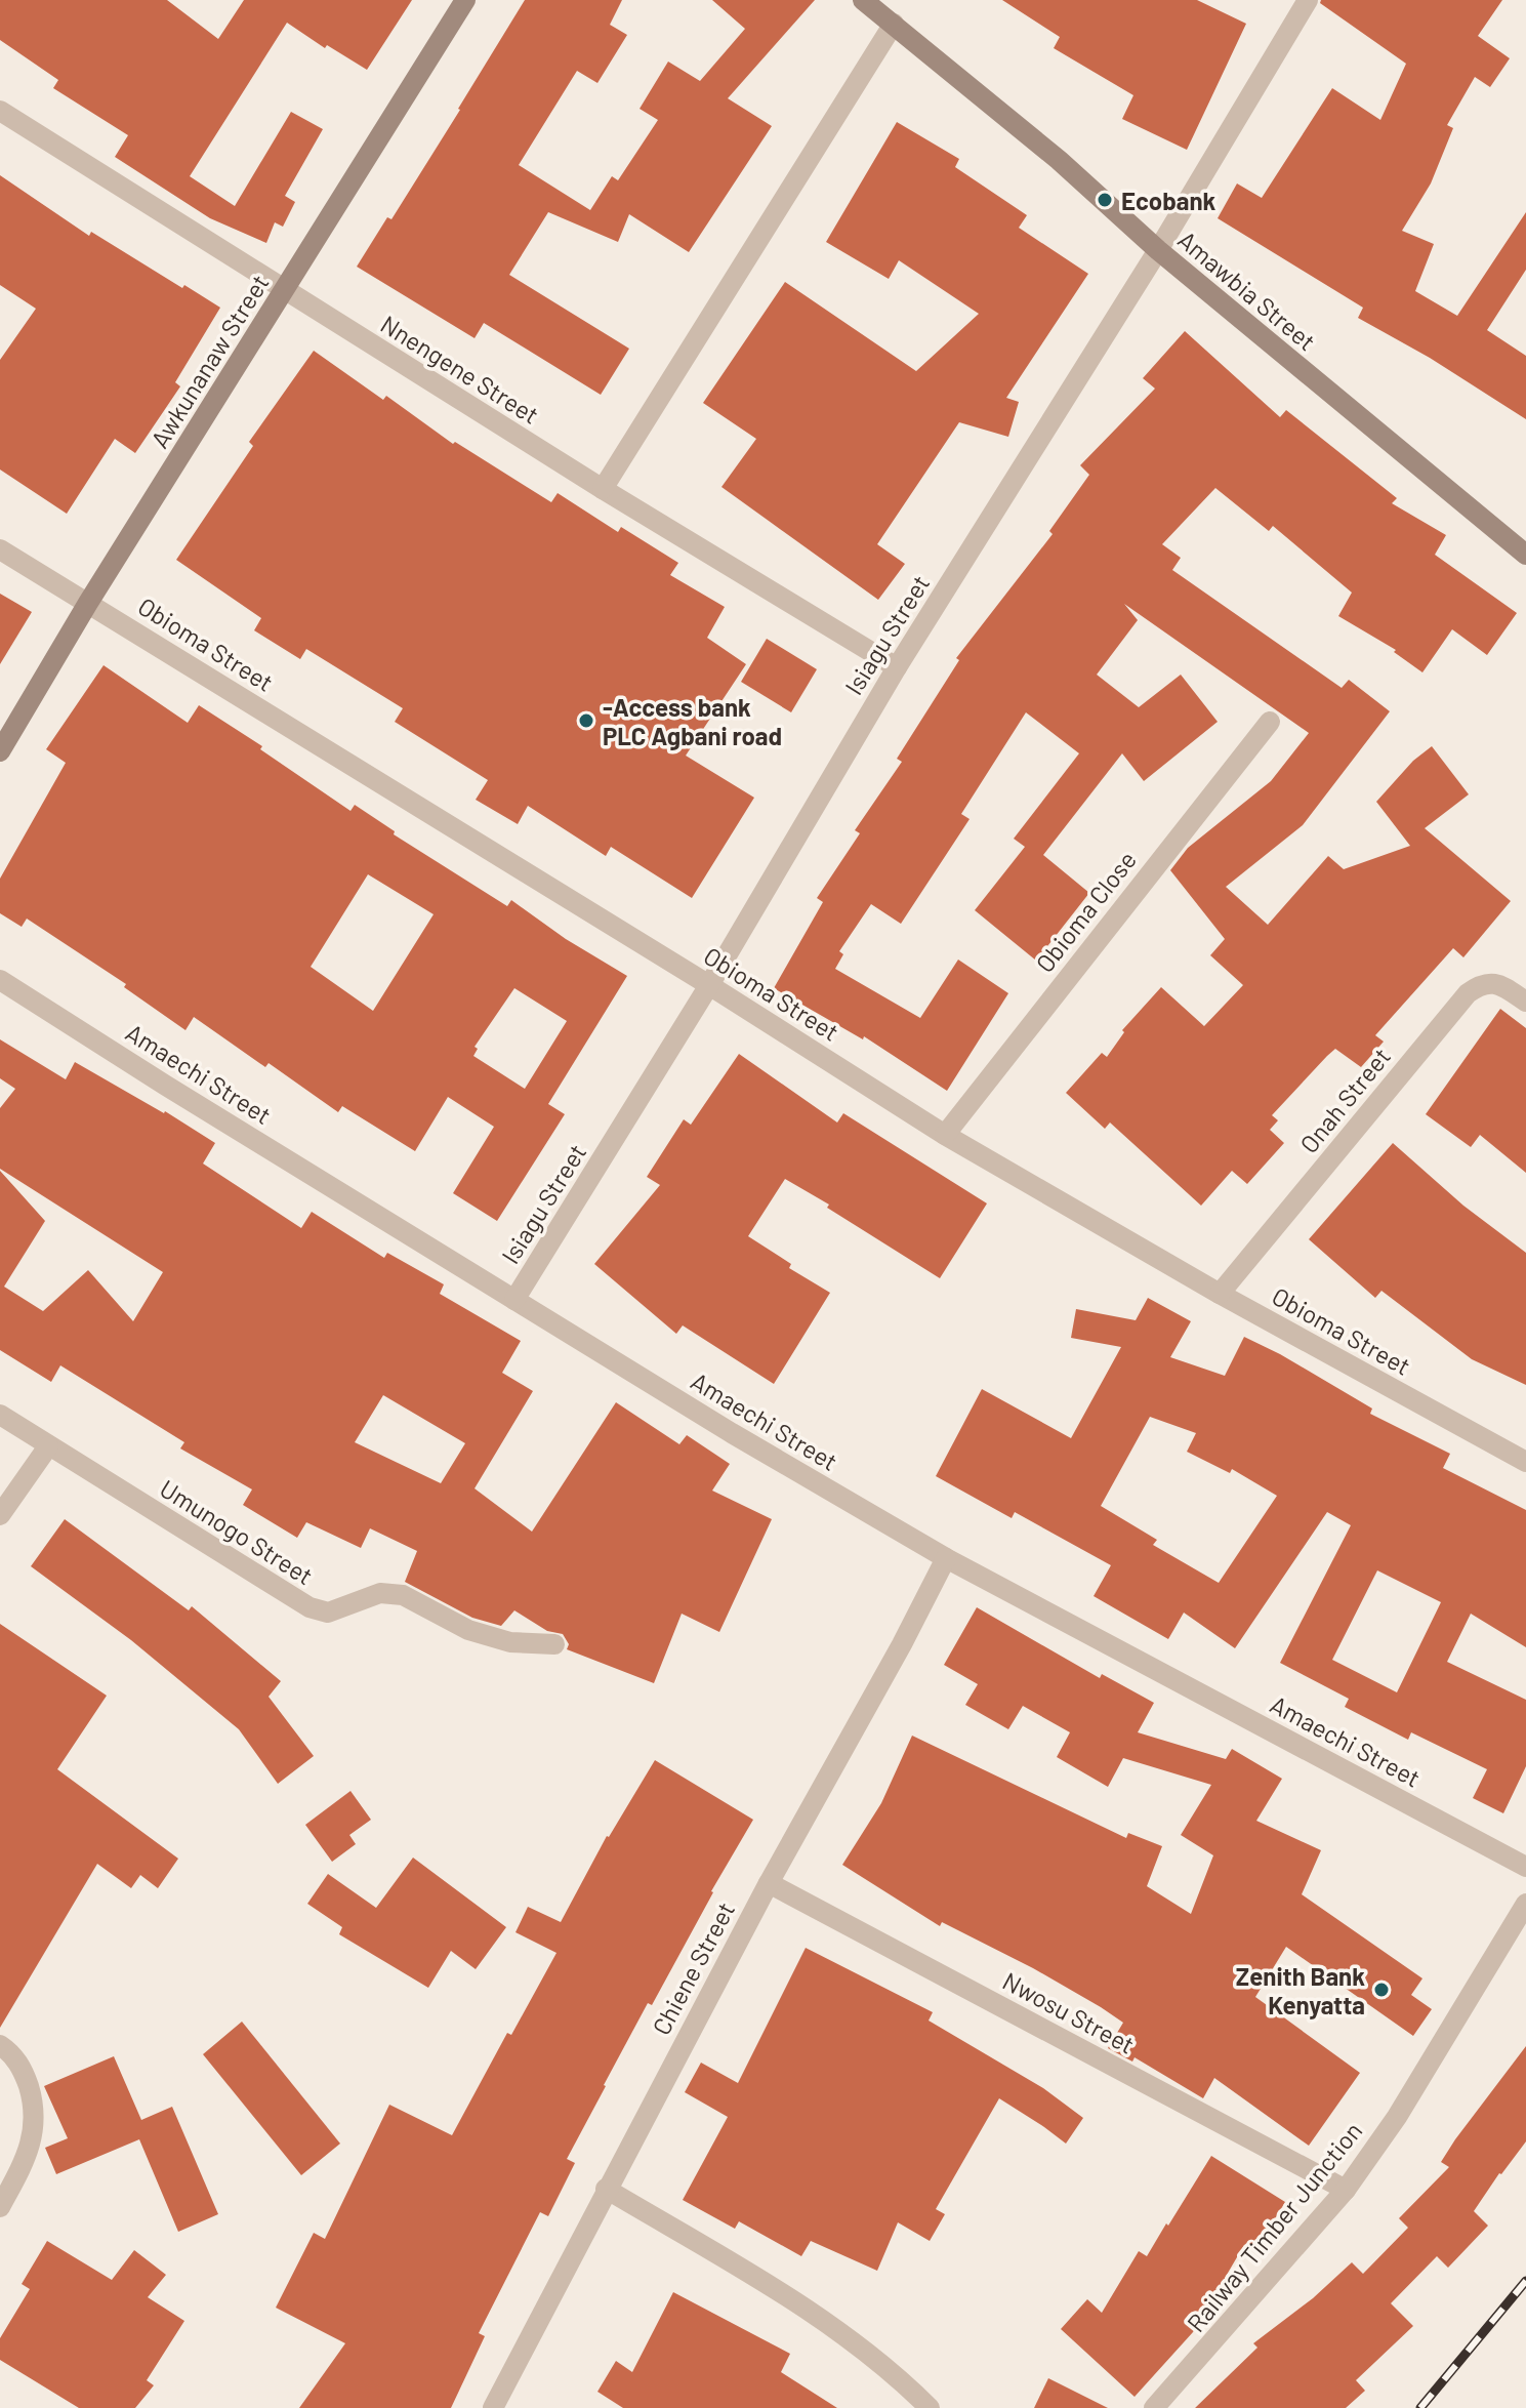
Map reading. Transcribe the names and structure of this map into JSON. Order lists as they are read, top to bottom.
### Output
{
  "streets": {
    "street": [
      "Amawbia Street",
      "Awkunanaw Street",
      "Nnengene Street",
      "Isiagu Street",
      "Obioma Street",
      "Obioma Close",
      "Amaechi Street",
      "Onah Street",
      "Umunogo Street",
      "Chiene Street",
      "Nwosu Street",
      "Railway Timber Junction"
    ]
  },
  "crossings": [
    ["Amawbia Street", "Isiagu Street"],
    ["Awkunanaw Street", "Nnengene Street"],
    ["Awkunanaw Street", "Obioma Street"],
    ["Nnengene Street", "Isiagu Street"],
    ["Isiagu Street", "Obioma Street"],
    ["Isiagu Street", "Amaechi Street"],
    ["Obioma Street", "Obioma Close"],
    ["Obioma Street", "Onah Street"],
    ["Amaechi Street", "Chiene Street"],
    ["Chiene Street", "Nwosu Street"],
    ["Nwosu Street", "Railway Timber Junction"]
  ],
  "places": ["Ecobank", "-Access bank PLC Agbani road", "Zenith Bank Kenyatta"]
}
